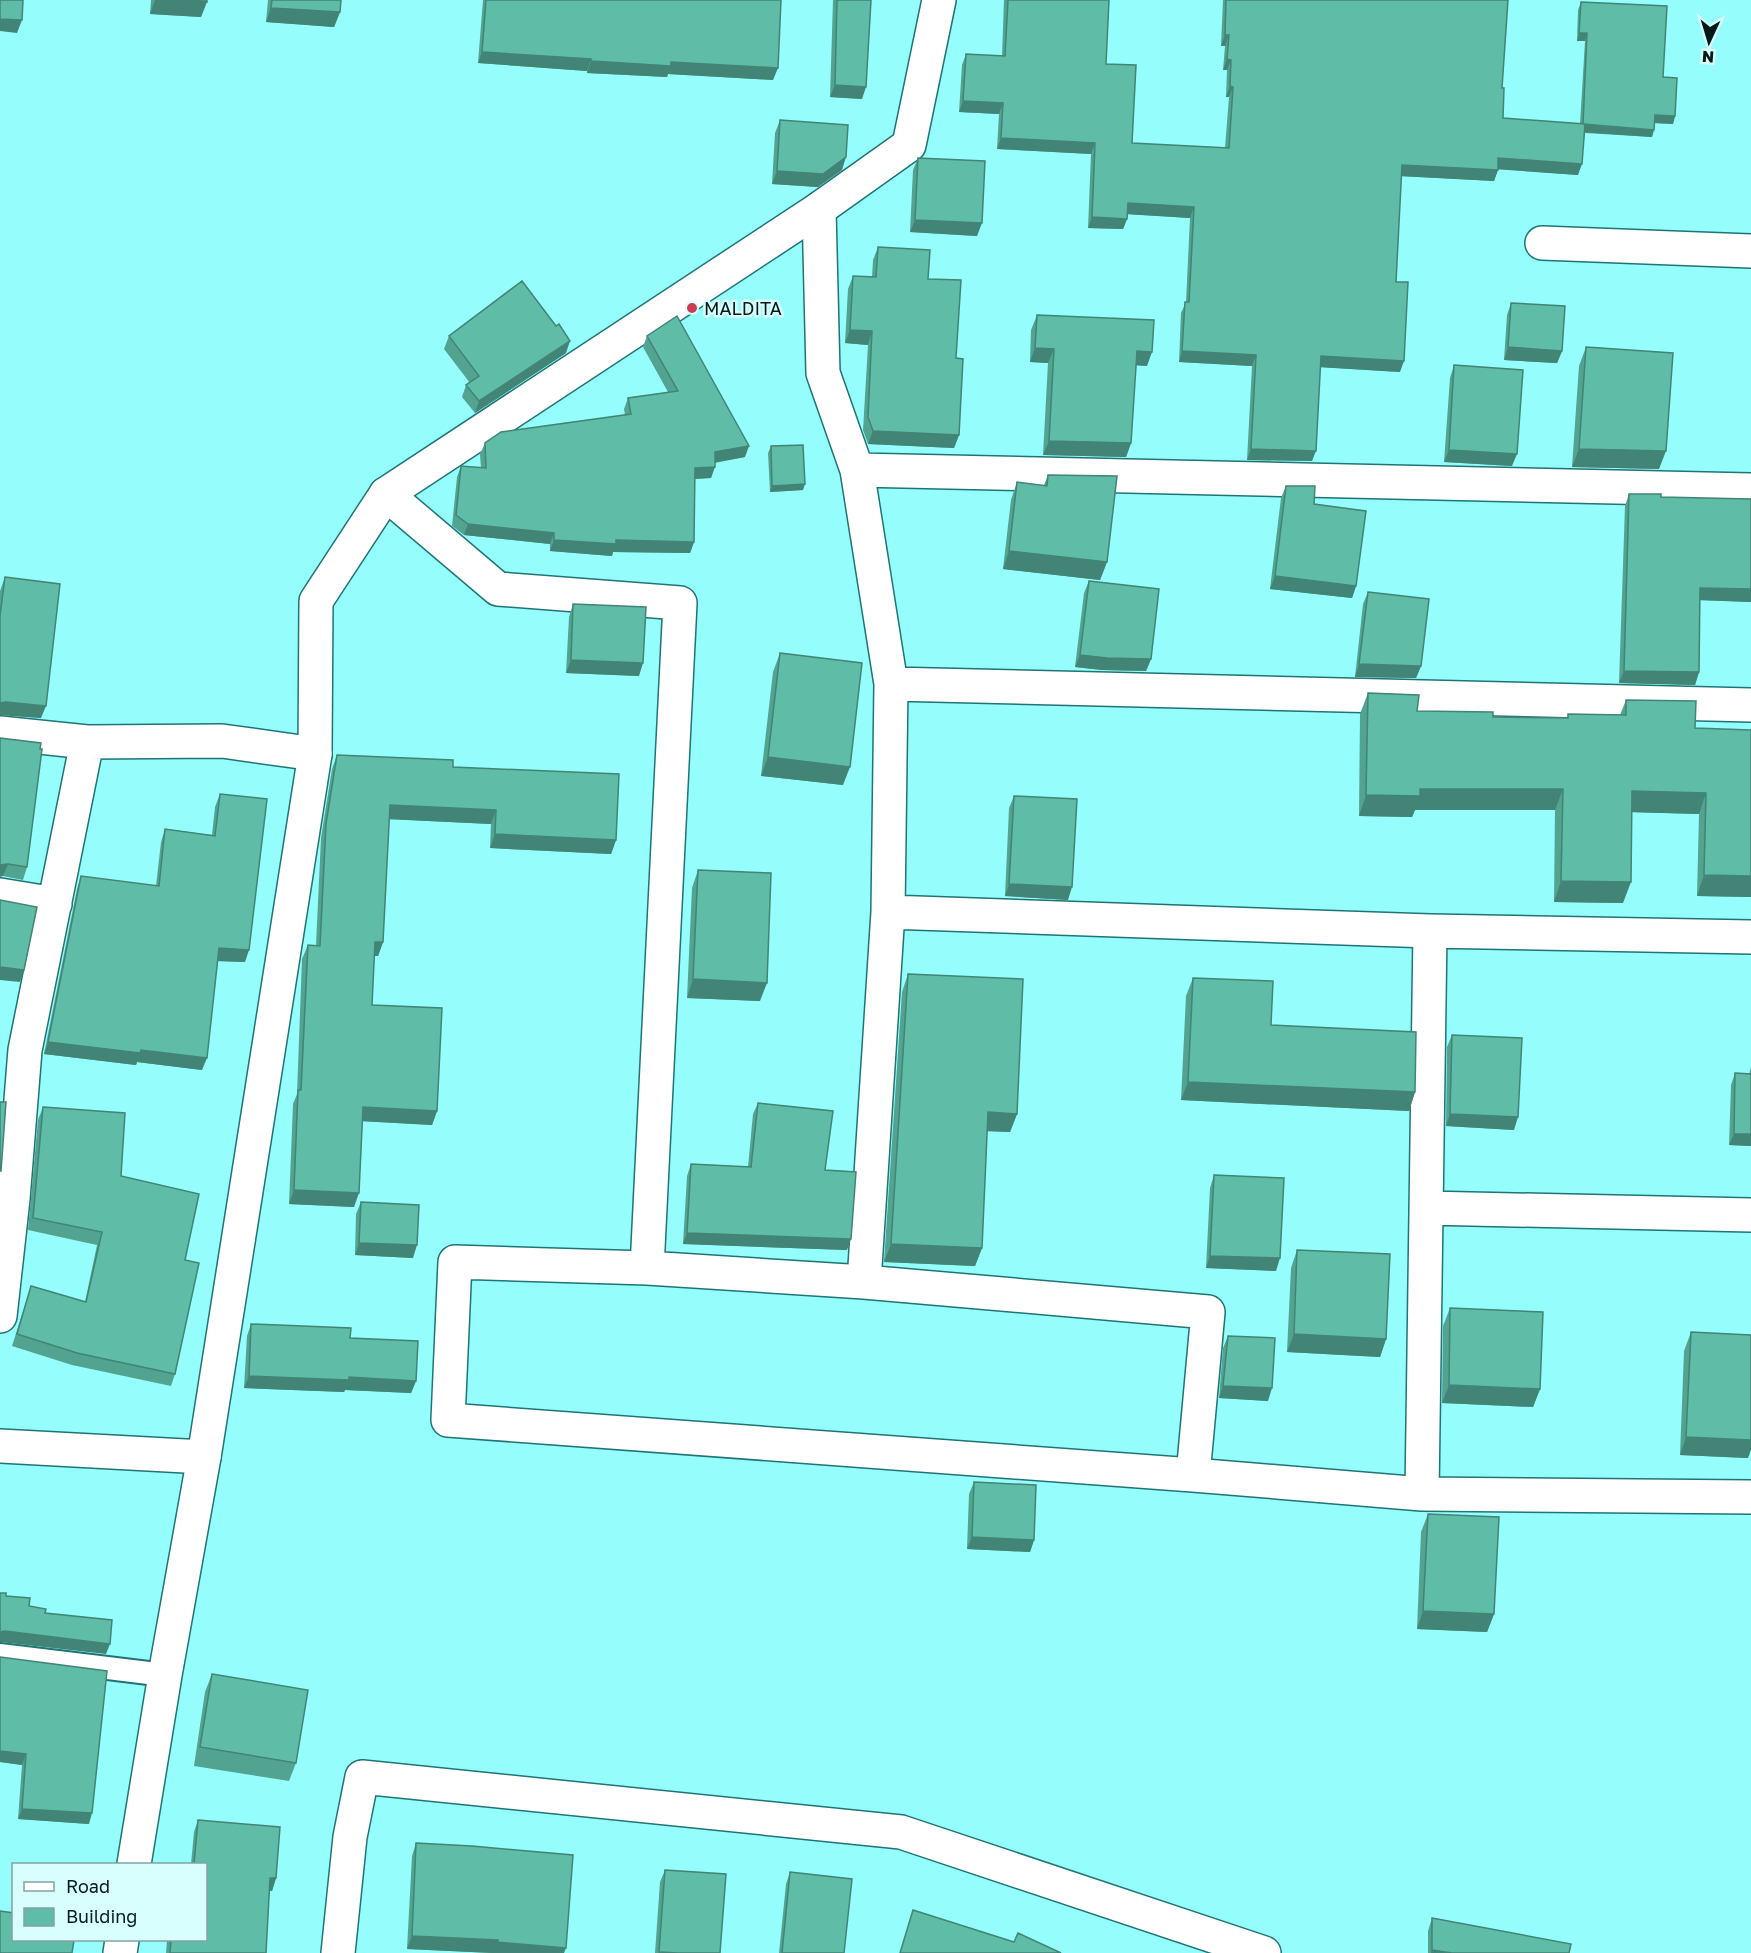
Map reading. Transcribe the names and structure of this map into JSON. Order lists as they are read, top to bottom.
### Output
{
  "places": ["MALDITA"],
  "legend": ["Road", "Building"],
  "north": "bottom"
}
